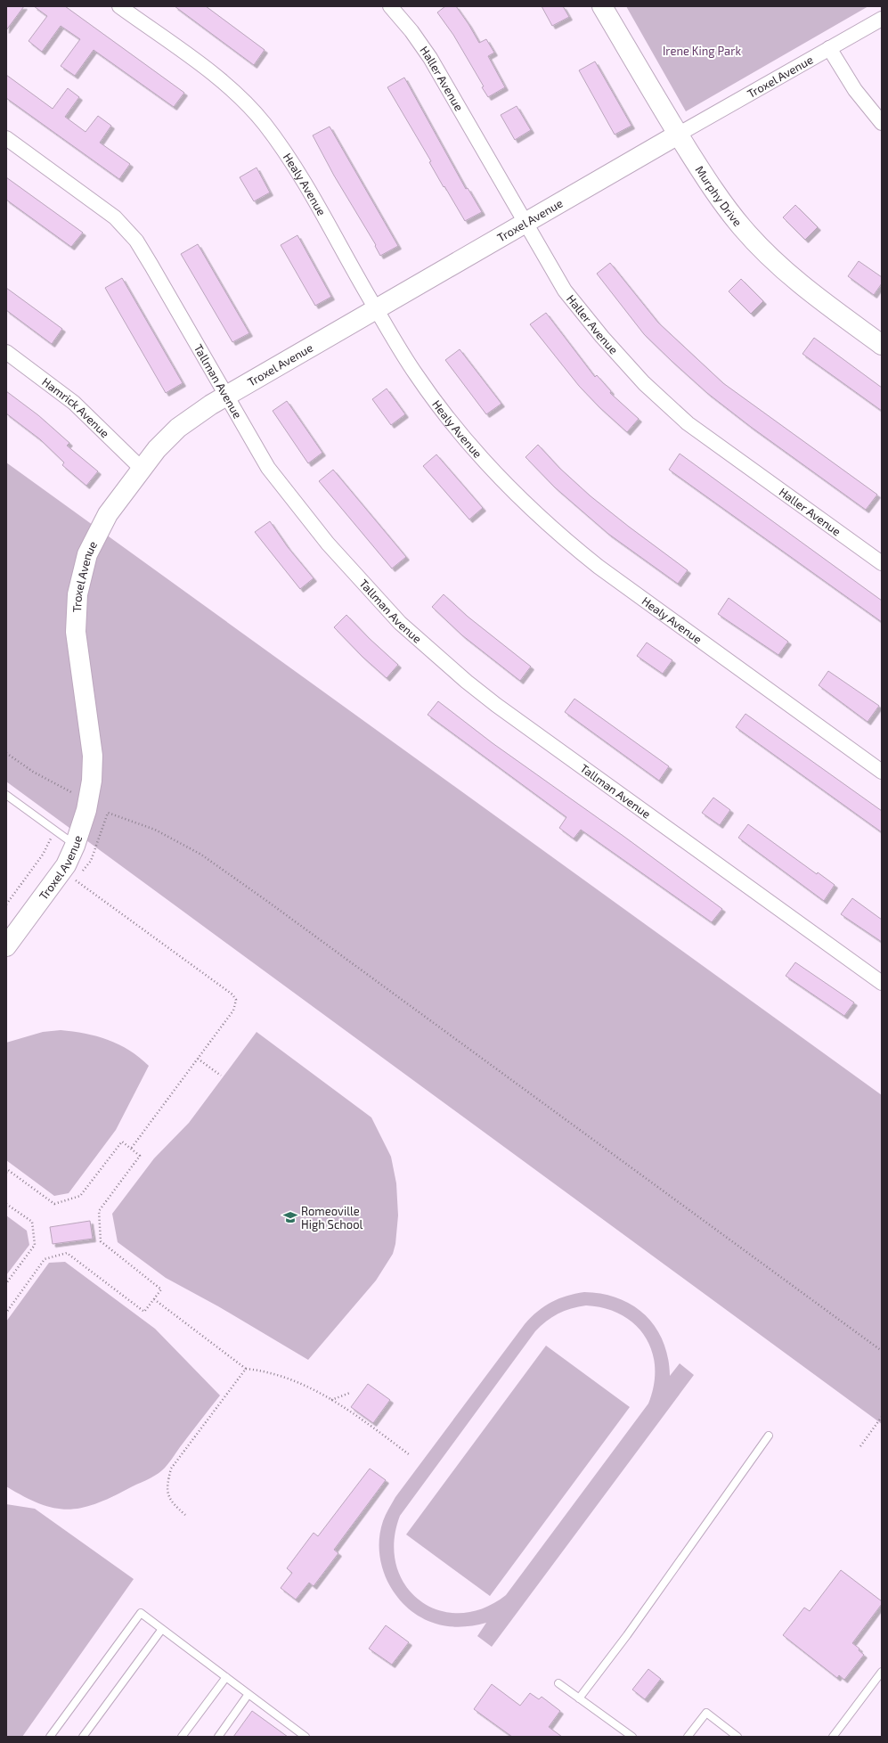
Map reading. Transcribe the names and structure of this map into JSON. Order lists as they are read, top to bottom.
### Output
{
  "streets": {
    "street": [
      "Troxel Avenue",
      "Haller Avenue",
      "Healy Avenue",
      "Murphy Drive",
      "Tallman Avenue",
      "Hamrick Avenue"
    ]
  },
  "crossings": [
    ["Troxel Avenue", "Haller Avenue"],
    ["Troxel Avenue", "Healy Avenue"],
    ["Troxel Avenue", "Murphy Drive"],
    ["Troxel Avenue", "Tallman Avenue"],
    ["Troxel Avenue", "Hamrick Avenue"]
  ],
  "parks": ["Irene King Park"],
  "places": {
    "school or university": ["Romeoville High School"]
  }
}
